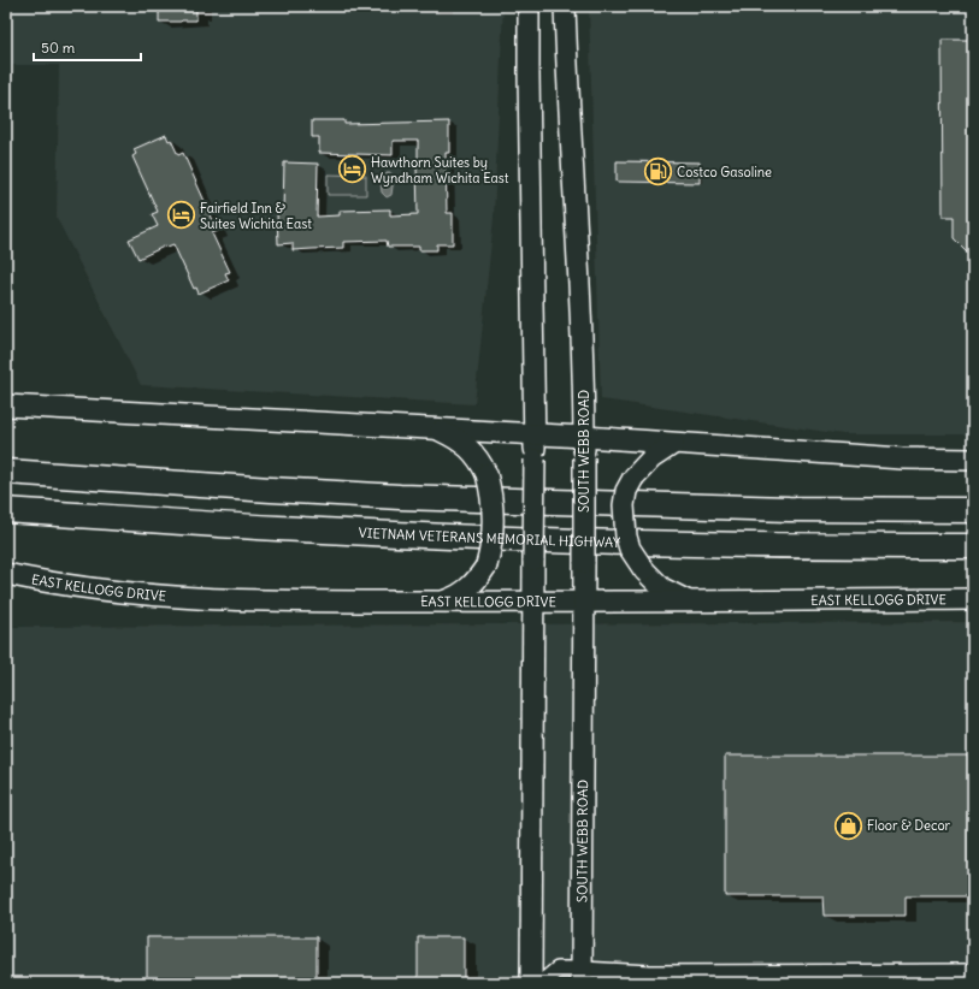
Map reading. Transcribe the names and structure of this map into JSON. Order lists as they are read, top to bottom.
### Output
{
  "streets": {
    "highway": ["VIETNAM VETERANS MEMORIAL HIGHWAY"],
    "main road": ["SOUTH WEBB ROAD", "EAST KELLOGG DRIVE"]
  },
  "crossings": [
    ["SOUTH WEBB ROAD", "EAST KELLOGG DRIVE"]
  ],
  "places": {
    "hotel": ["Hawthorn Suites by Wyndham Wichita East", "Fairfield Inn & Suites Wichita East"],
    "fuel station": ["Costco Gasoline"],
    "shop": ["Floor & Decor"]
  },
  "scale_bar": "50 m"
}
